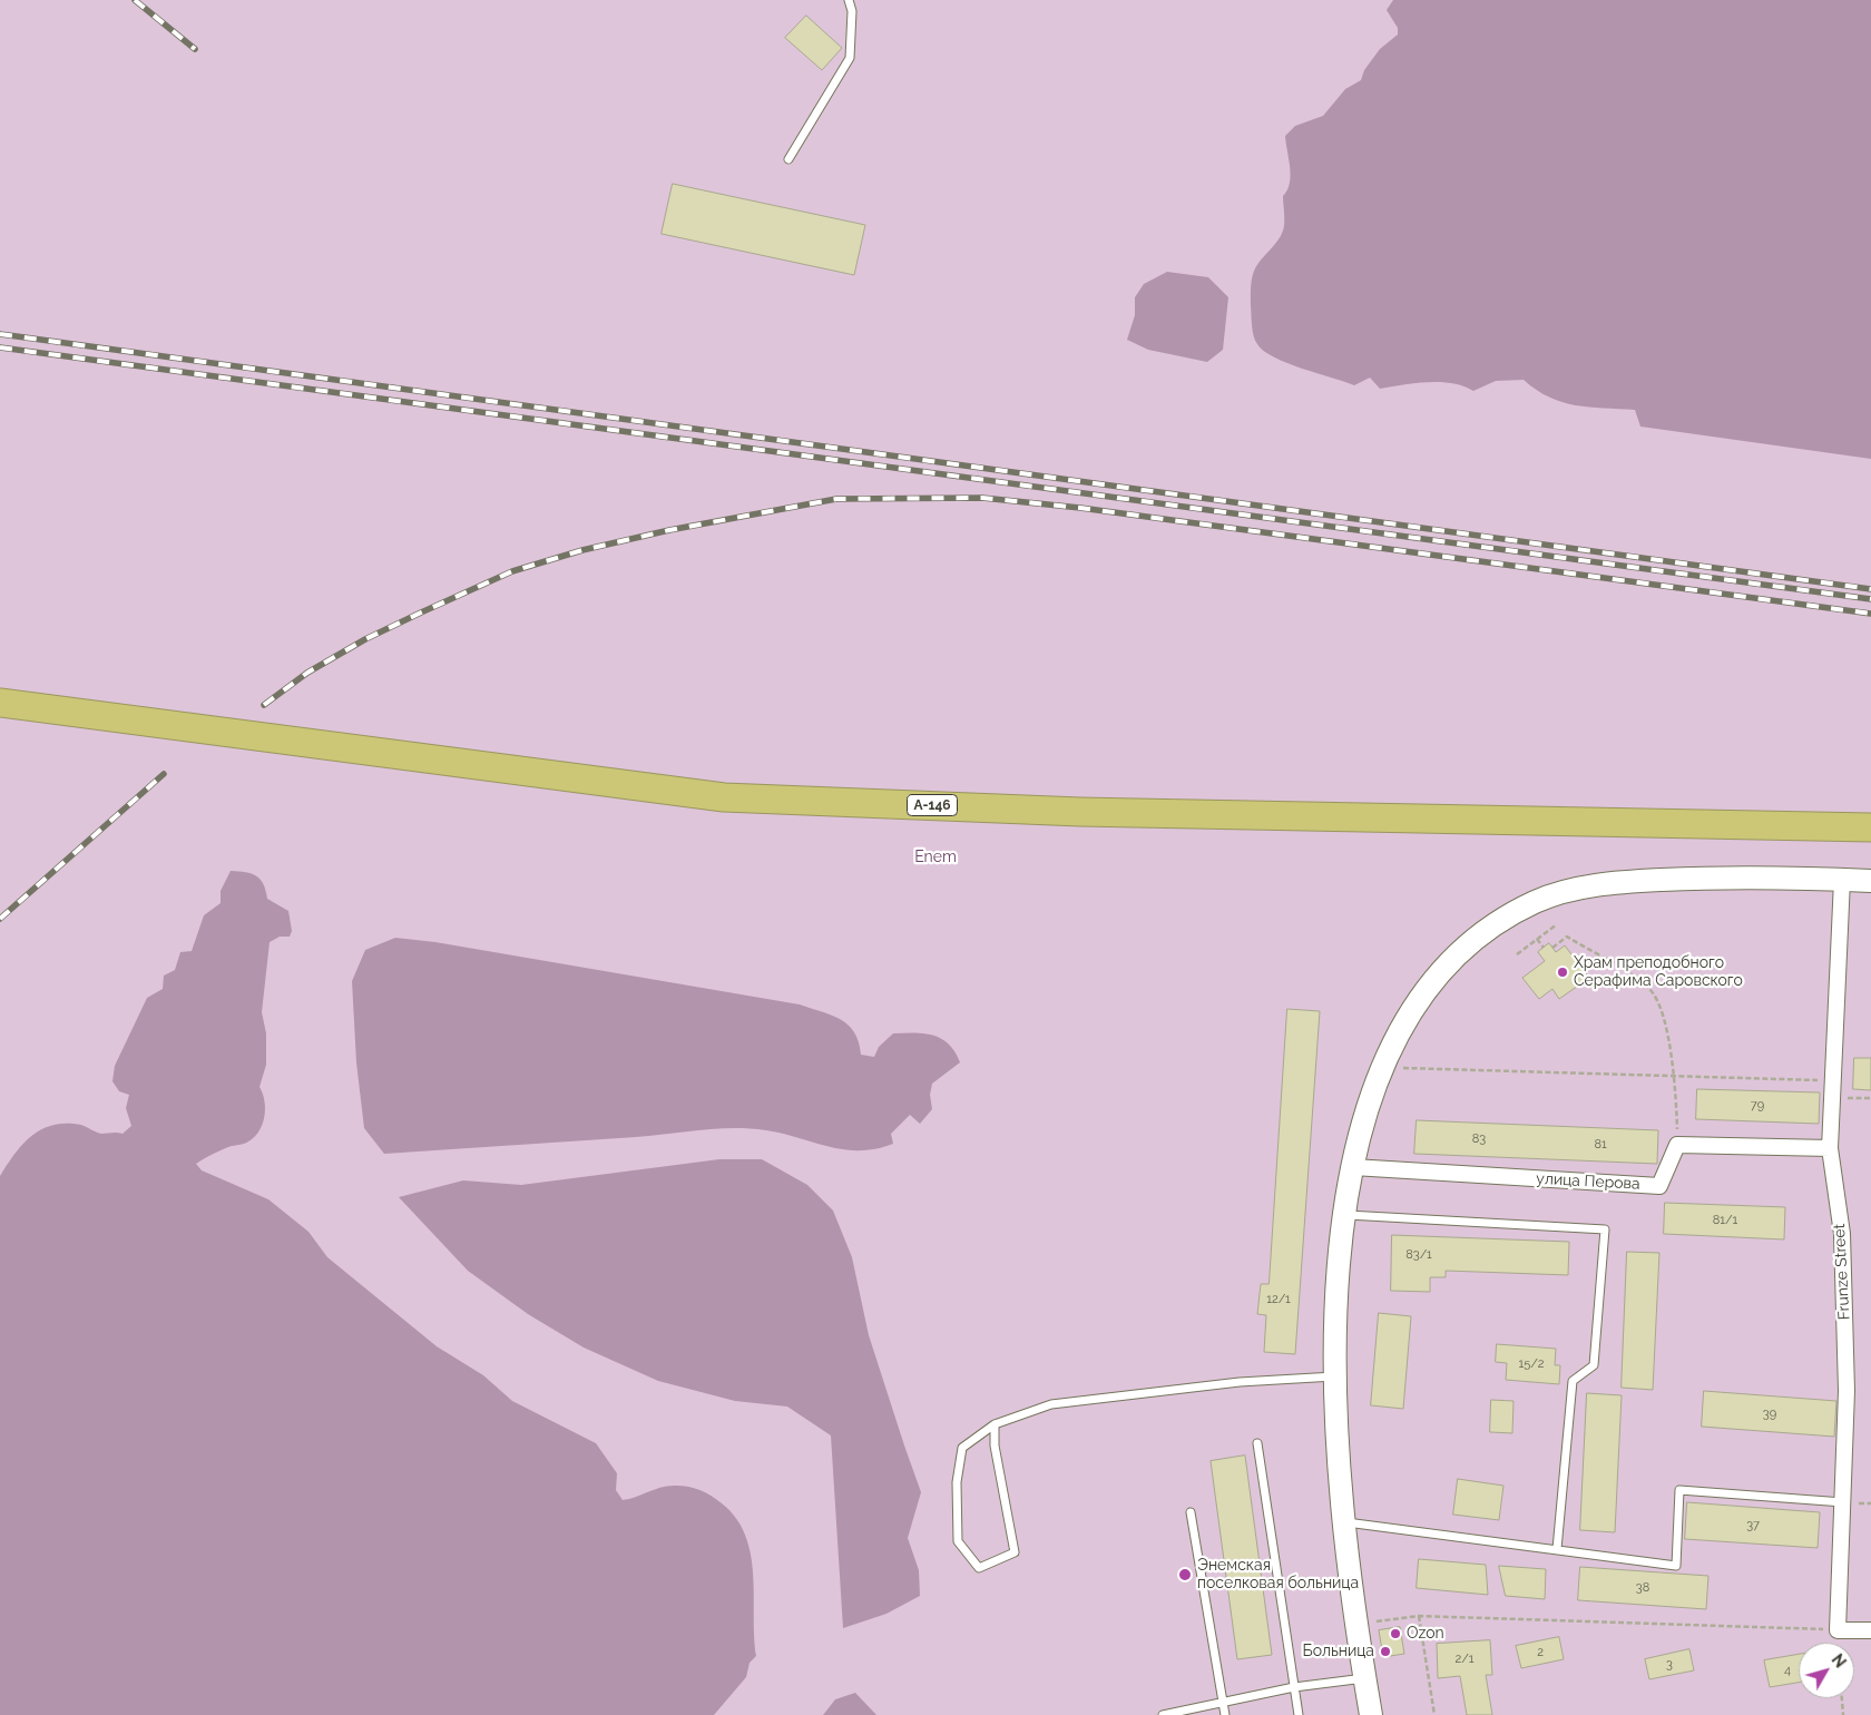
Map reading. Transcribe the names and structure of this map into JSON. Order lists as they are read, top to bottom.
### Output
{
  "streets": {
    "highway": ["А-146"],
    "street": ["улица Перова", "Frunze Street"]
  },
  "parks": ["Enem"],
  "places": [
    "Храм преподобного Серафима Саровского",
    "Энемская поселковая больница",
    "Ozon",
    "Больница"
  ],
  "house_numbers": [
    "79",
    "83",
    "81",
    "81/1",
    "83/1",
    "12/1",
    "15/2",
    "39",
    "37",
    "38",
    "2",
    "2/1",
    "3",
    "4"
  ],
  "north": "top right"
}
